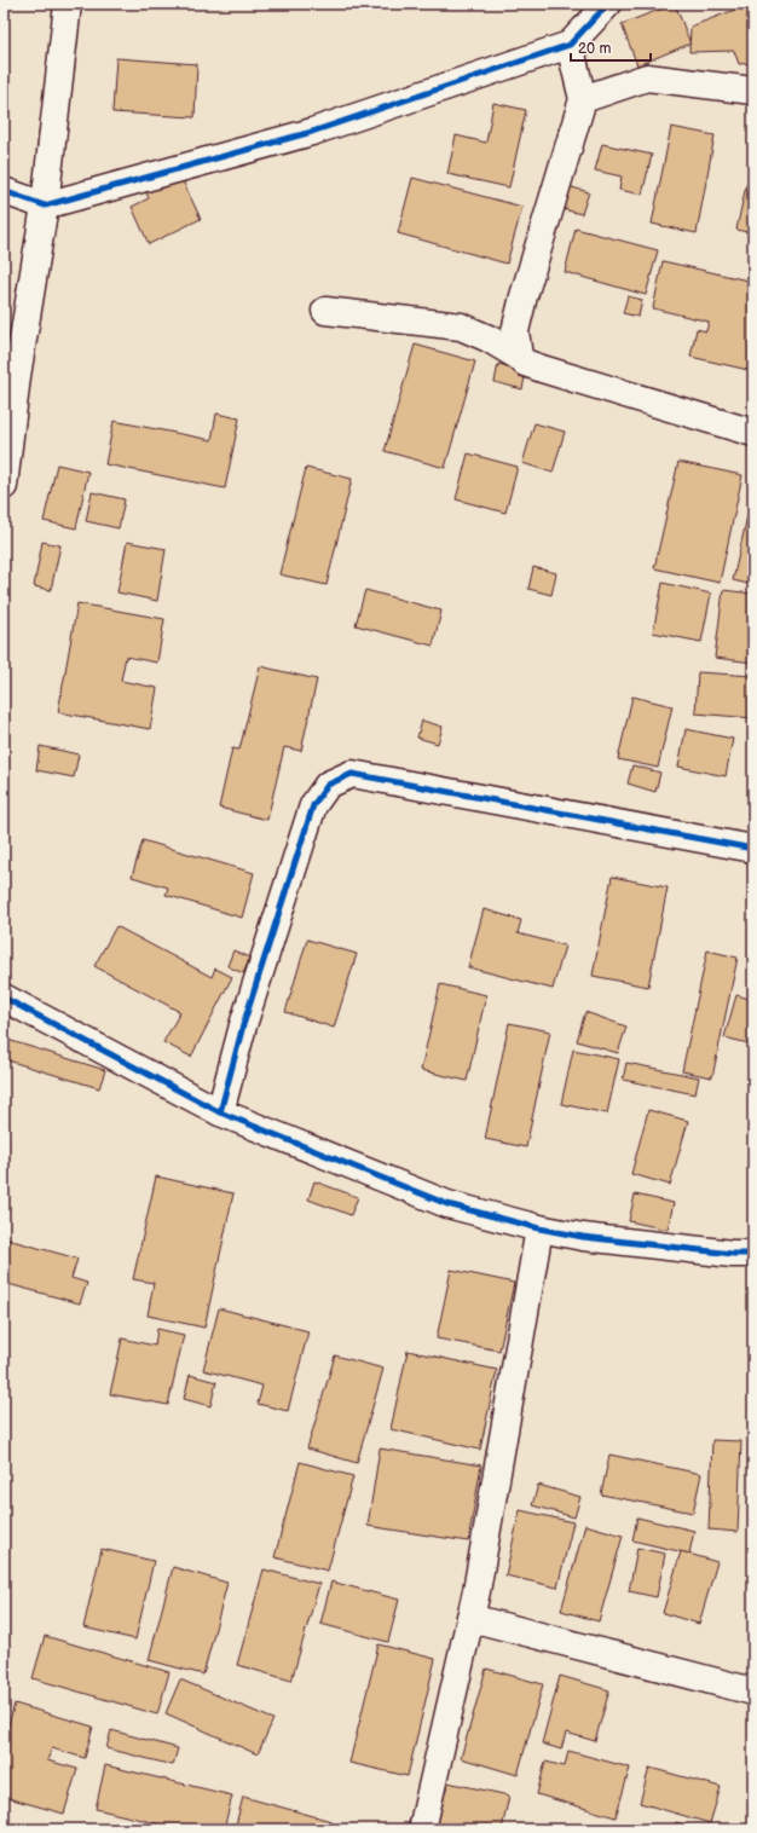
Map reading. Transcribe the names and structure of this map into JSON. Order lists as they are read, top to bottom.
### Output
{
  "scale_bar": "20 m"
}
